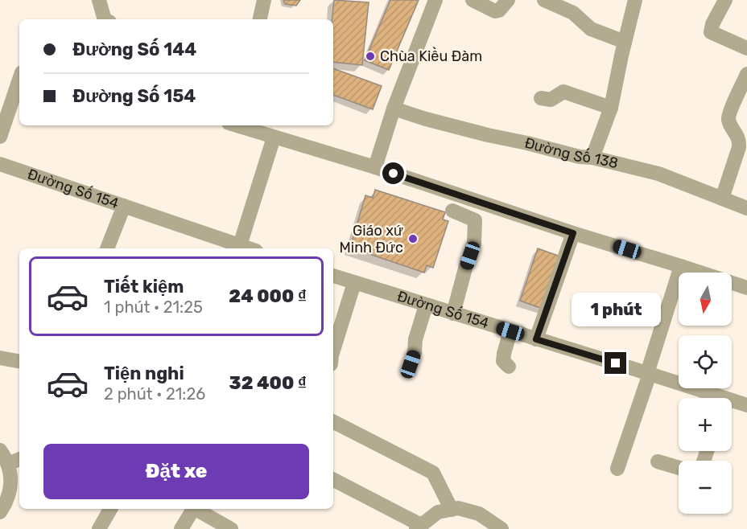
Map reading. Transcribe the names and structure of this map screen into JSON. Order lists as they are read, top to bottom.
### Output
{
  "streets": {
    "street": ["Đường Số 138", "Đường Số 154"]
  },
  "places": ["Chùa Kiều Đàm", "Giáo xứ Minh Đức"],
  "north": "bottom",
  "page": {
    "banner": ["Đường Số 144", "Đường Số 154"],
    "list": [
      {
        "name": "Tiết kiệm",
        "note": "1 phút · 21:25",
        "value": "24 000 ₫"
      },
      {
        "name": "Tiện nghi",
        "note": "2 phút · 21:26",
        "value": "32 400 ₫"
      }
    ],
    "map_buttons": ["+", "−"],
    "bubble": "1 phút",
    "buttons": "Đặt xe"
  }
}
